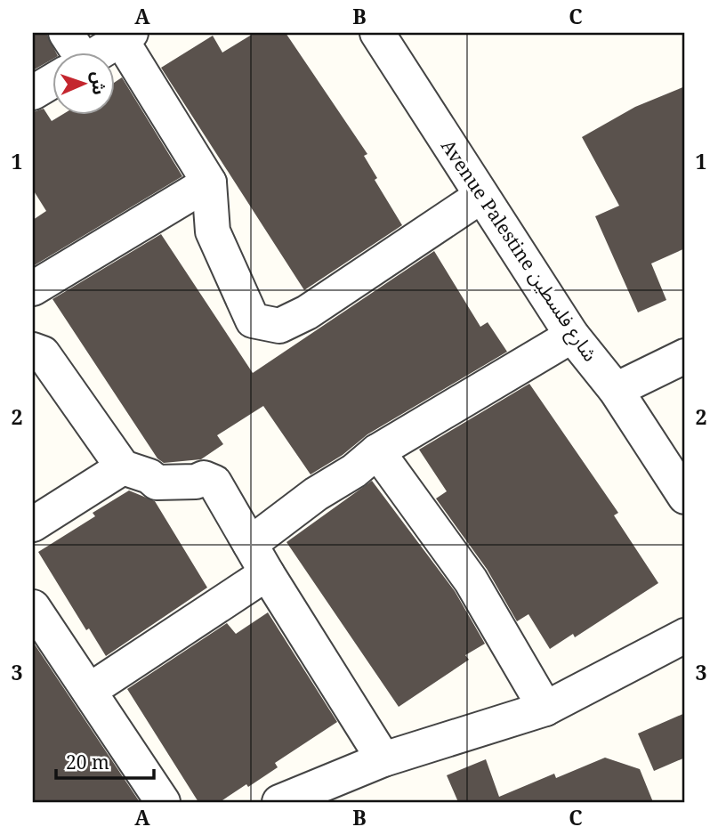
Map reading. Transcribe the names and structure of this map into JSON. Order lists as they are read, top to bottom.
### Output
{
  "streets": {
    "street": ["Avenue Palestine شارع فلسطين"]
  },
  "scale_bar": "20 m",
  "north": "right",
  "grid": {
    "columns": ["A", "B", "C"],
    "rows": ["1", "2", "3"]
  }
}
